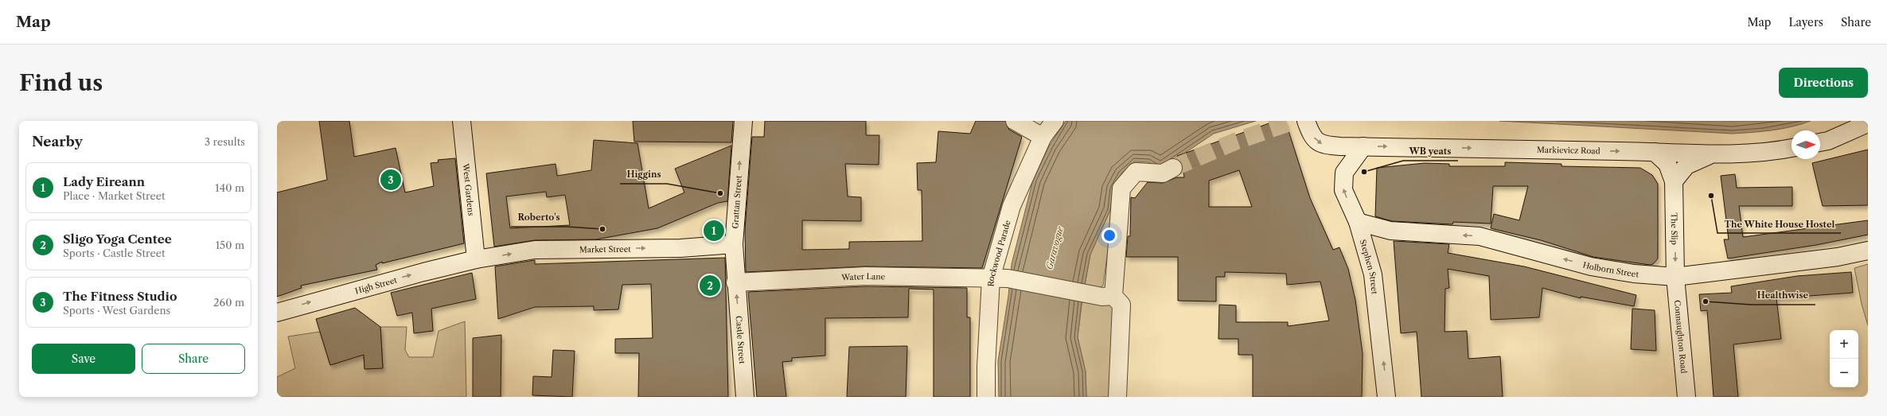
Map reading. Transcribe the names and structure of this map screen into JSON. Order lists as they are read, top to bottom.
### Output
{
  "streets": {
    "street": [
      "Markievicz Road",
      "West Gardens",
      "Grattan Street",
      "The Slip",
      "Market Street",
      "Rockwood Parade",
      "Stephen Street",
      "Holborn Street",
      "Water Lane",
      "High Street",
      "Connaughton Road",
      "Castle Street"
    ]
  },
  "crossings": [
    ["Markievicz Road", "The Slip"],
    ["Markievicz Road", "Stephen Street"],
    ["West Gardens", "Market Street"],
    ["West Gardens", "High Street"],
    ["Grattan Street", "Market Street"],
    ["Grattan Street", "Water Lane"],
    ["Grattan Street", "Castle Street"],
    ["The Slip", "Holborn Street"],
    ["The Slip", "Connaughton Road"],
    ["Market Street", "High Street"],
    ["Rockwood Parade", "Water Lane"],
    ["Stephen Street", "Holborn Street"],
    ["Holborn Street", "Connaughton Road"],
    ["Water Lane", "Castle Street"]
  ],
  "one_way": [
    "Markievicz Road",
    "Grattan Street",
    "The Slip",
    "Market Street",
    "Stephen Street",
    "Holborn Street",
    "High Street",
    "Castle Street"
  ],
  "water": ["Garavogue"],
  "places": [
    "WB yeats",
    "Higgins",
    "The White House Hostel",
    "Roberto's",
    "Healthwise"
  ],
  "north": "right",
  "page": {
    "header": "Map",
    "nav": ["Map", "Layers", "Share"],
    "buttons": [
      "Directions",
      ["Save", "Share"]
    ],
    "title": "Find us",
    "heading": ["Nearby", "3 results"],
    "list": [
      {
        "mark": "1",
        "name": "Lady Eireann",
        "note": "Place · Market Street",
        "value": "140 m"
      },
      {
        "mark": "2",
        "name": "Sligo Yoga Centee",
        "note": "Sports · Castle Street",
        "value": "150 m"
      },
      {
        "mark": "3",
        "name": "The Fitness Studio",
        "note": "Sports · West Gardens",
        "value": "260 m"
      }
    ],
    "pins": ["3", "1", "2"],
    "map_buttons": ["+", "−"]
  }
}
